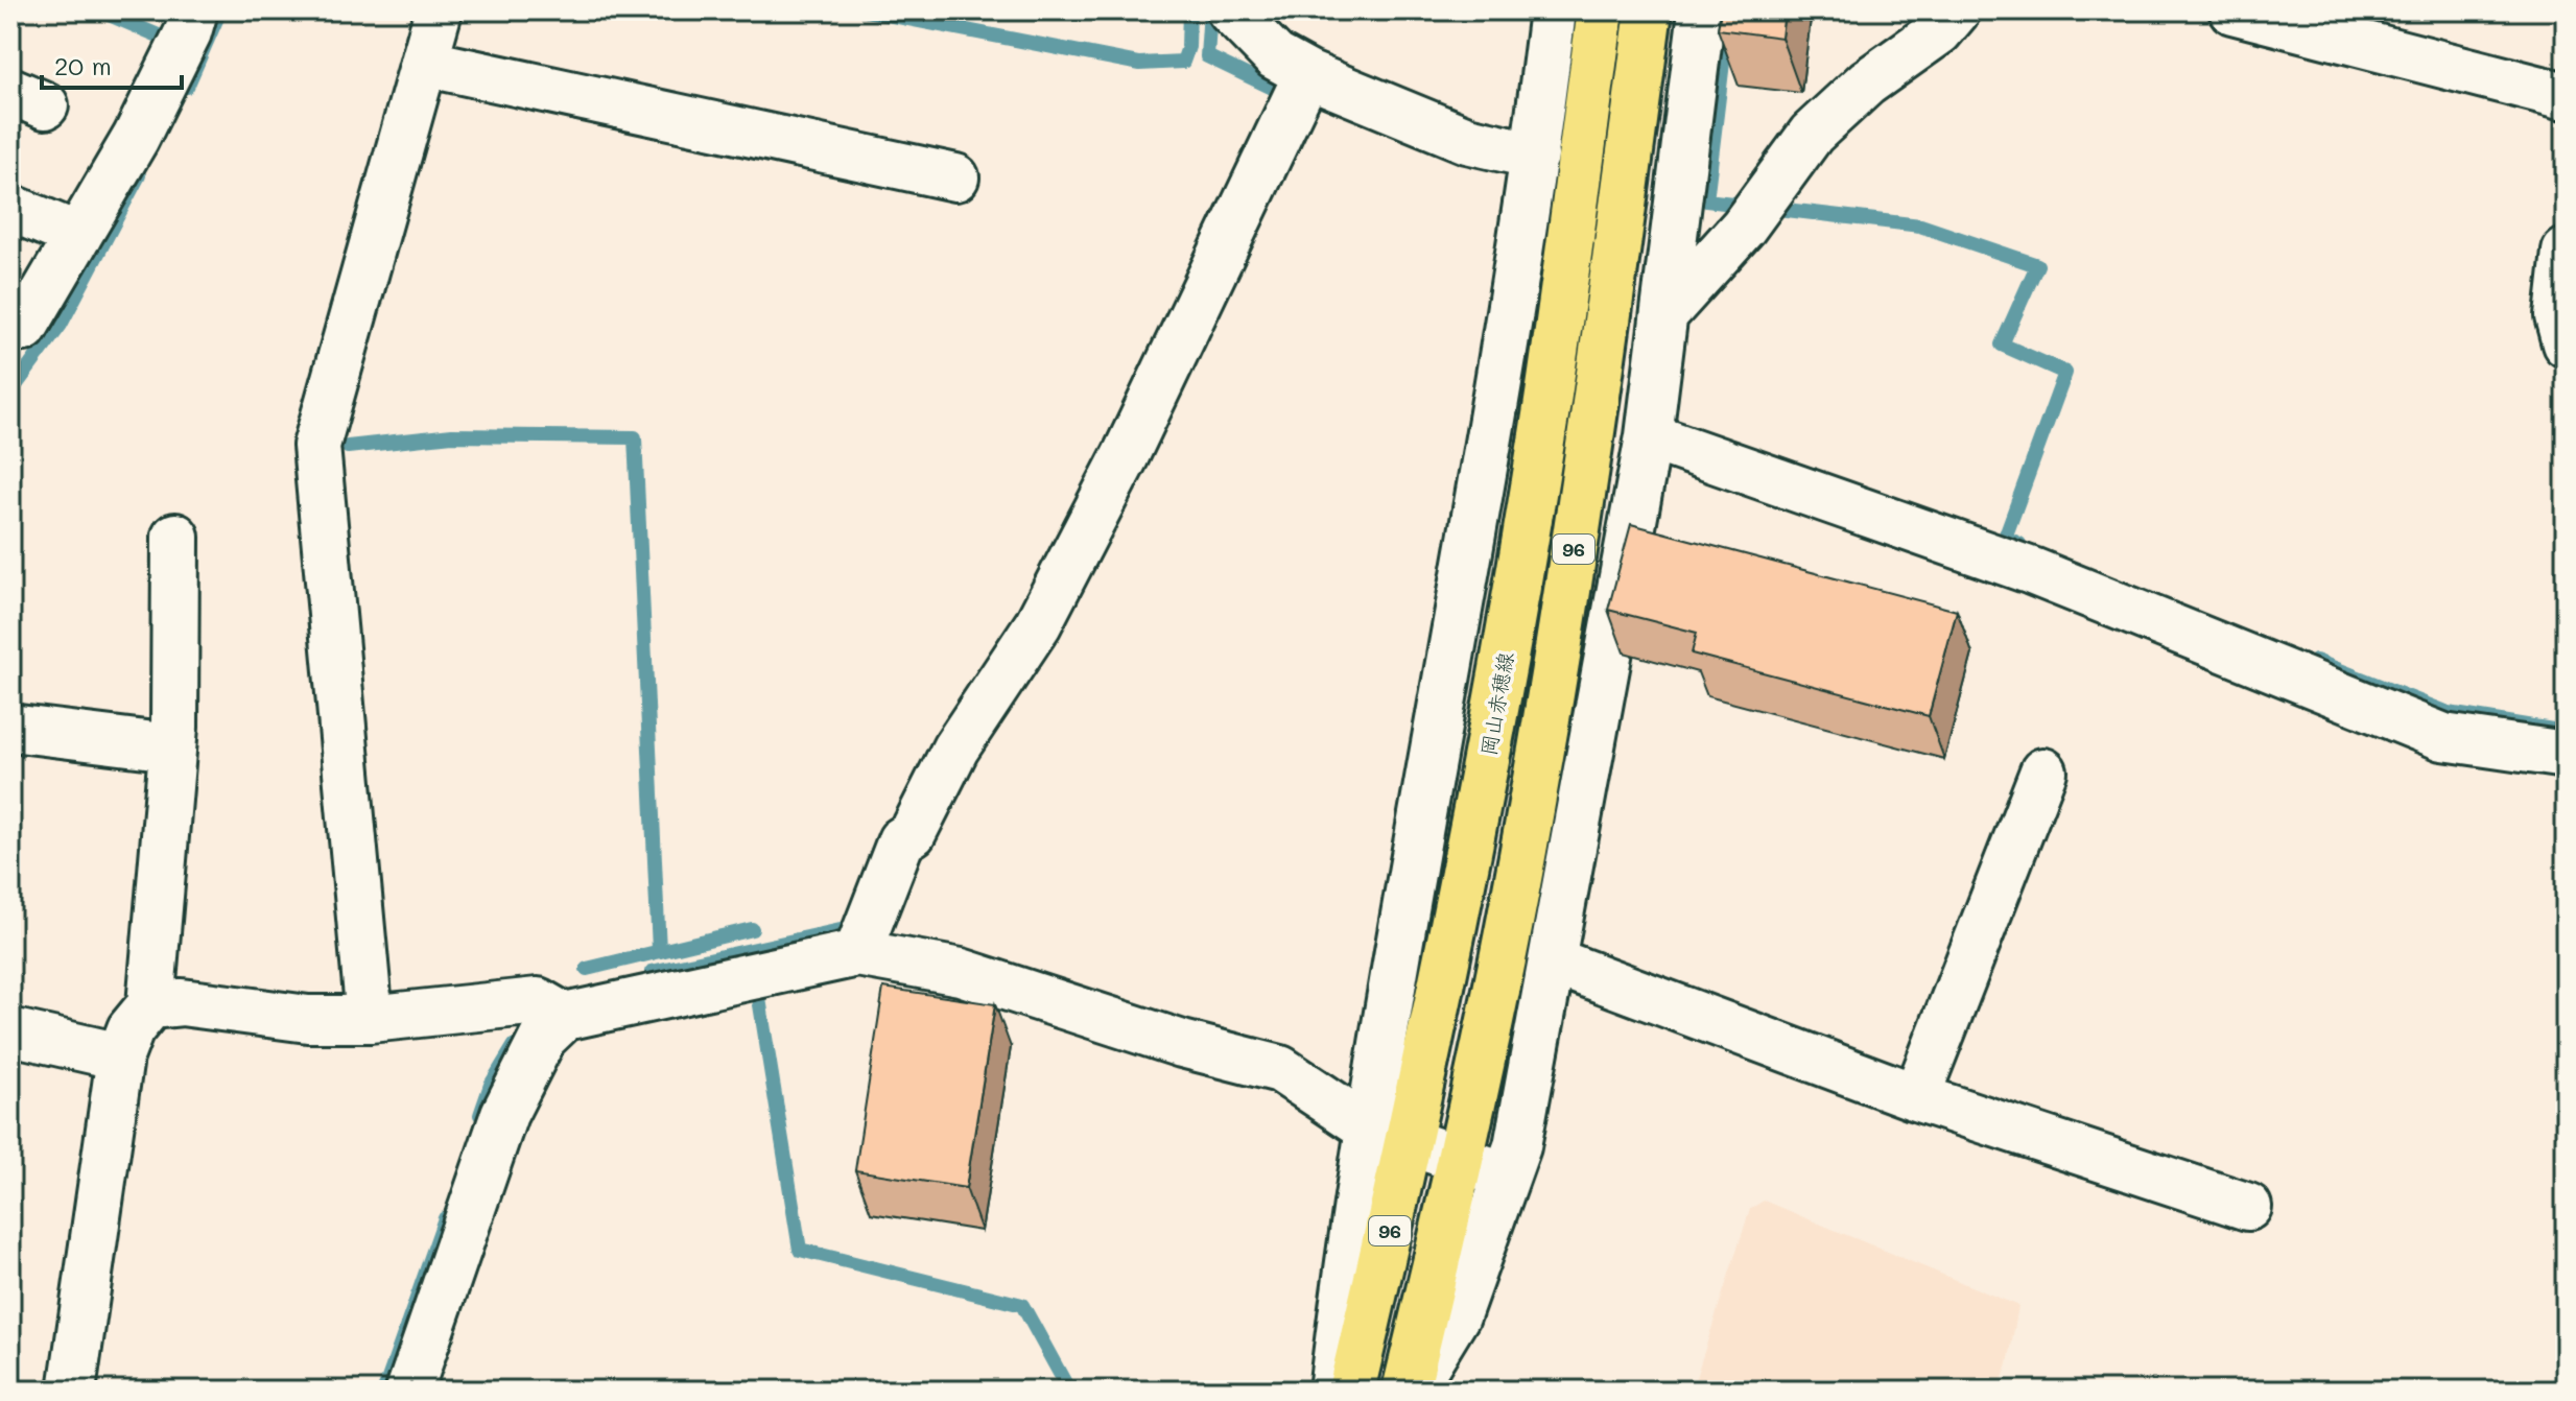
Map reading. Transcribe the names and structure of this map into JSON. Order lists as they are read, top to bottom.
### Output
{
  "streets": {
    "main road": ["96", "岡山赤穂線"]
  },
  "scale_bar": "20 m"
}
